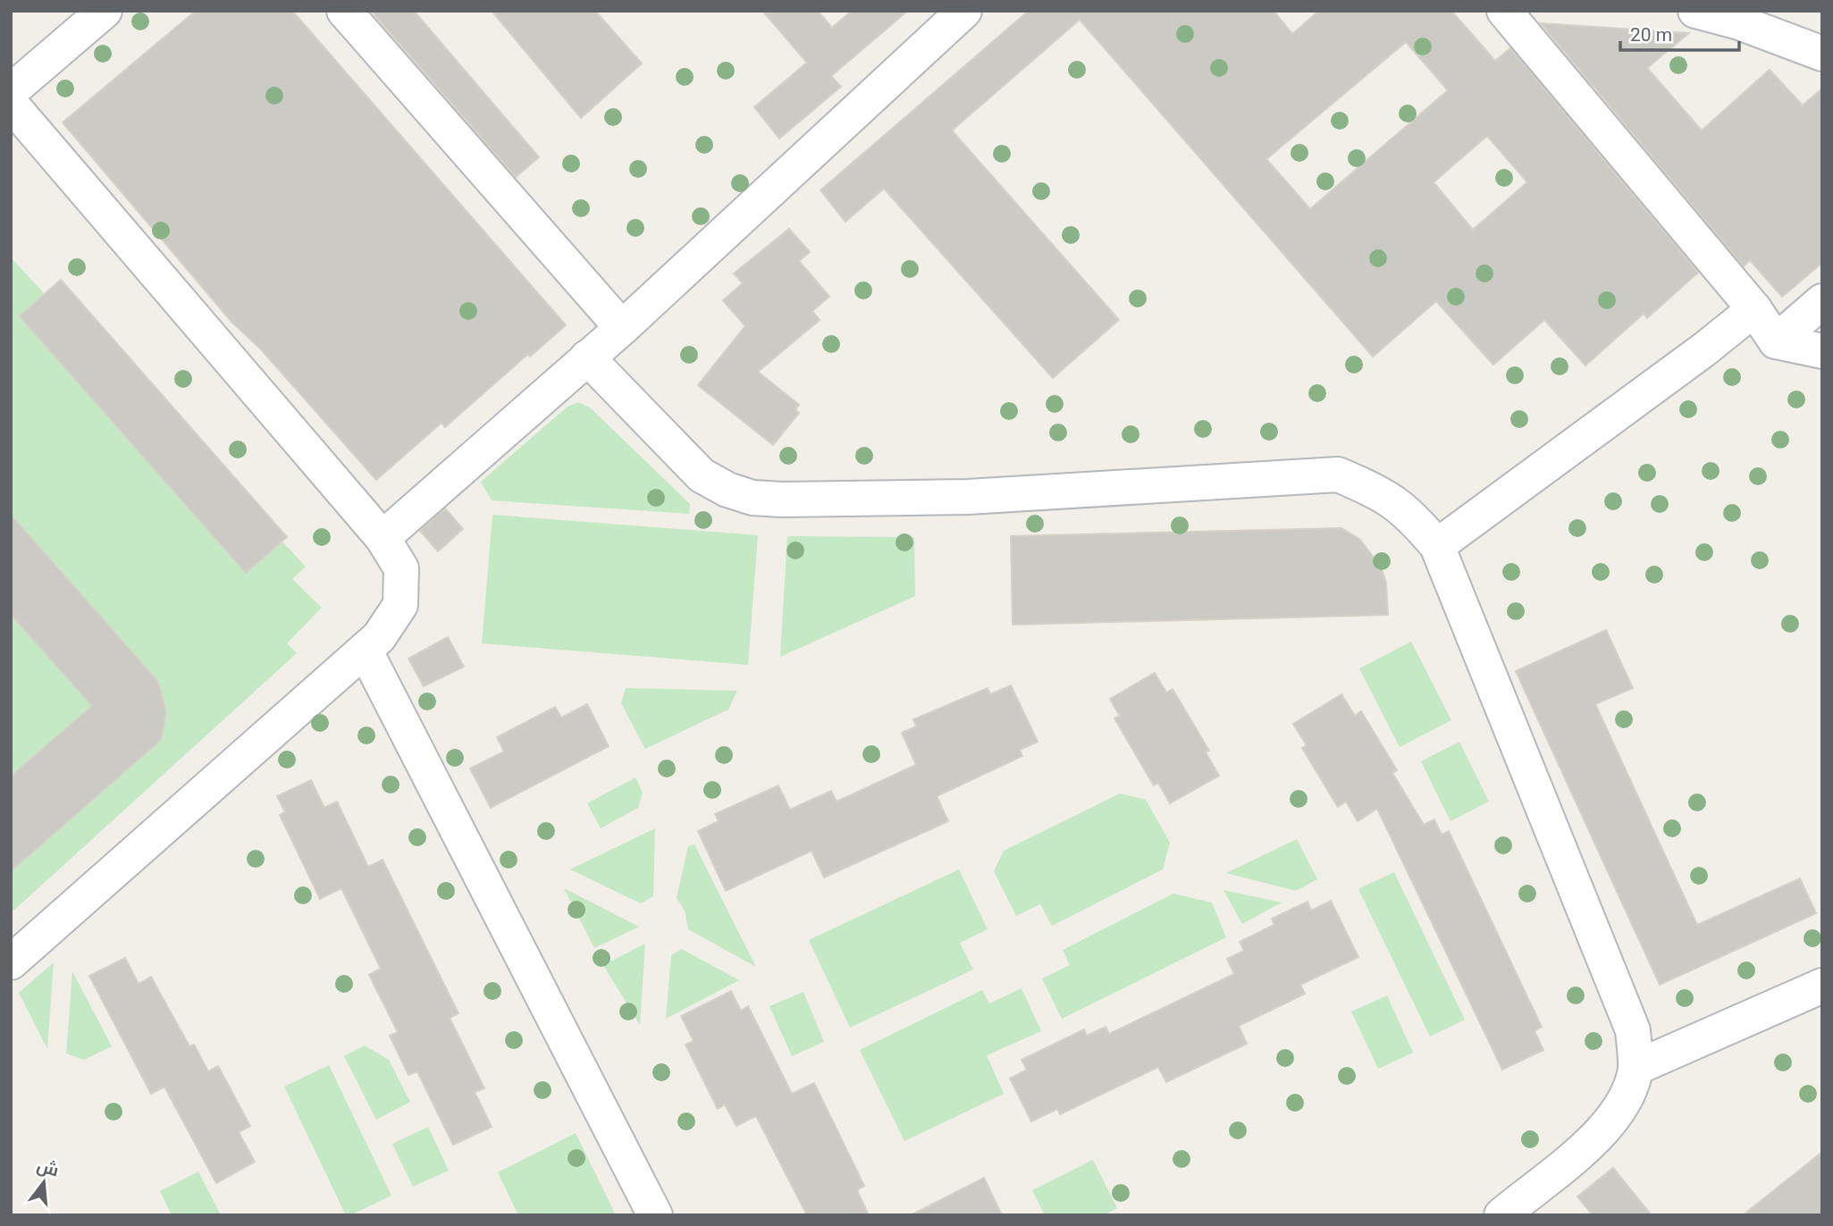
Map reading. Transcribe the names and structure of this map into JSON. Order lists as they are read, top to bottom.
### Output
{
  "scale_bar": "20 m",
  "north": "top"
}
